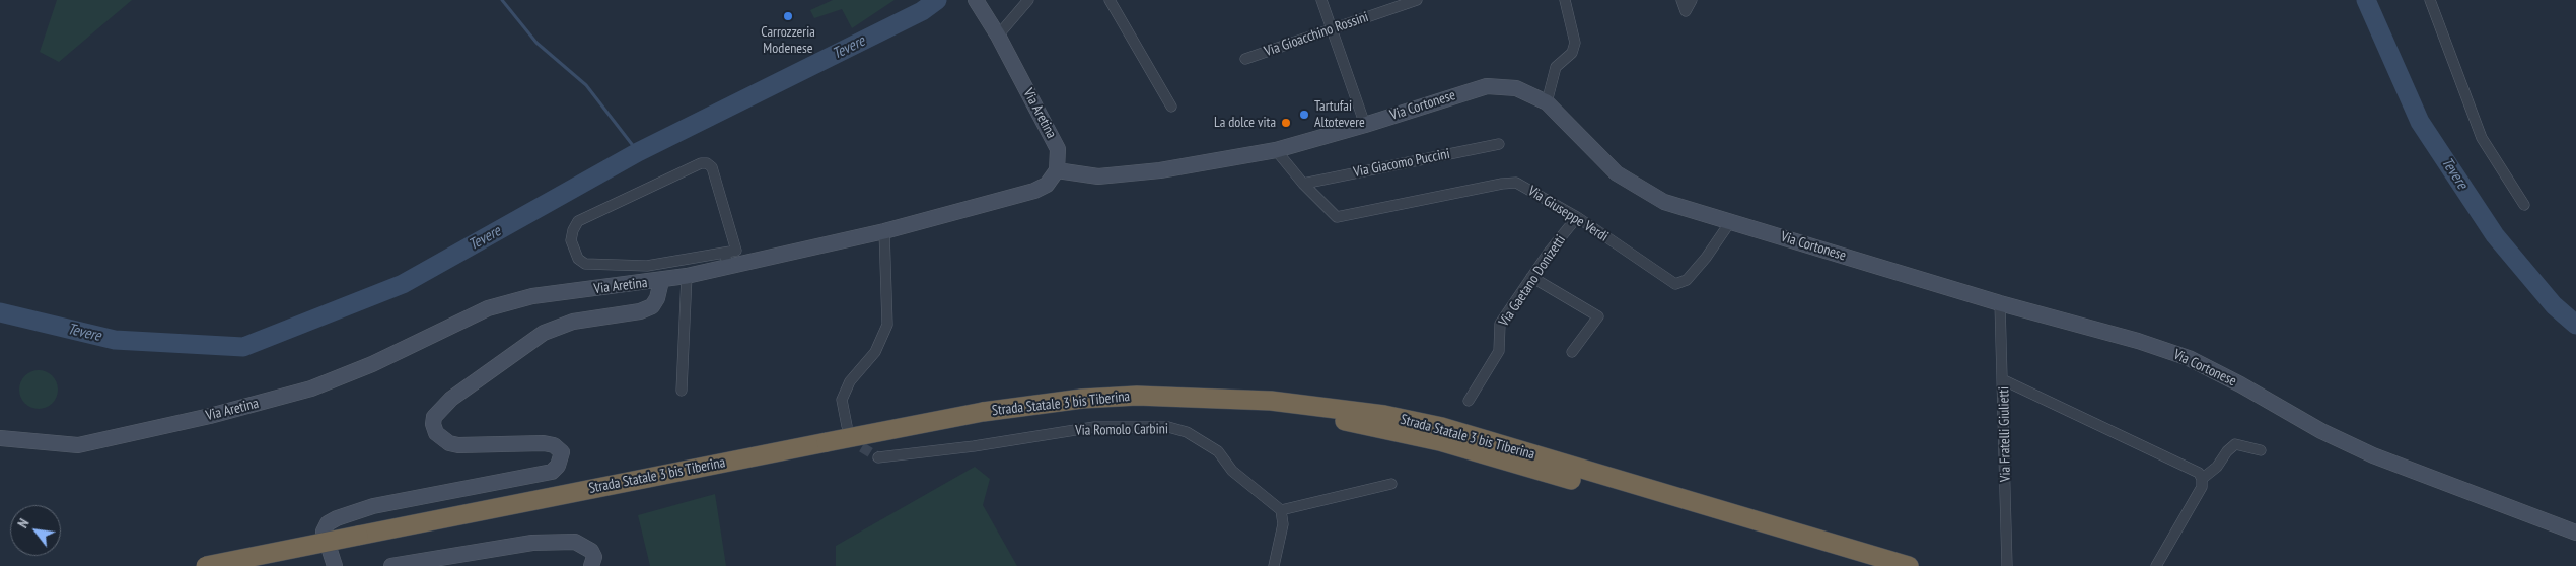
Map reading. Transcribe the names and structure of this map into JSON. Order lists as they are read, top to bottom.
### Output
{
  "streets": {
    "highway": ["Strada Statale 3 bis Tiberina"],
    "street": [
      "Via Gioacchino Rossini",
      "Via Cortonese",
      "Via Aretina",
      "Via Giacomo Puccini",
      "Via Giuseppe Verdi",
      "Via Gaetano Donizetti",
      "Via Romolo Carbini",
      "Via Fratelli Giulietti"
    ]
  },
  "crossings": [
    ["Via Cortonese", "Via Aretina"],
    ["Via Cortonese", "Via Giuseppe Verdi"],
    ["Via Cortonese", "Via Fratelli Giulietti"],
    ["Via Giacomo Puccini", "Via Giuseppe Verdi"],
    ["Via Giuseppe Verdi", "Via Gaetano Donizetti"]
  ],
  "water": ["Tevere"],
  "places": ["Carrozzeria Modenese", "Tartufai Altotevere", "La dolce vita"],
  "north": "top left"
}
